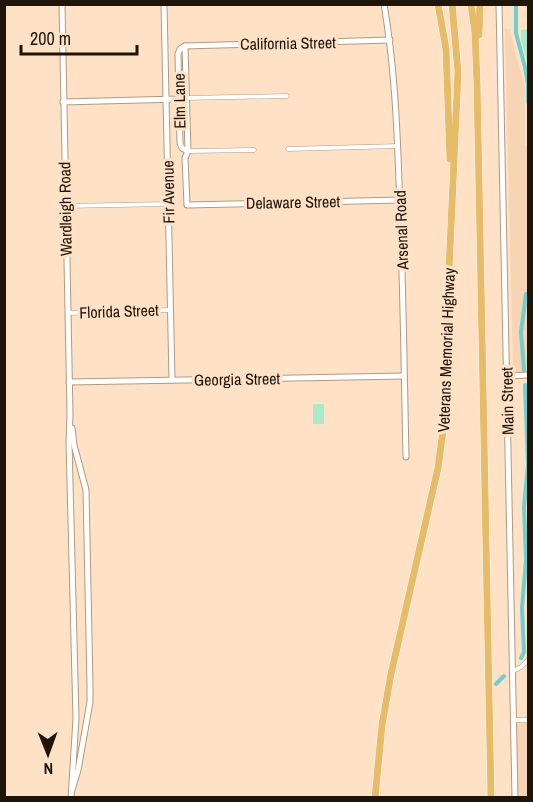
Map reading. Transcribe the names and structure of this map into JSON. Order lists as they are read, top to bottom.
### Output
{
  "streets": {
    "highway": ["Veterans Memorial Highway"],
    "street": [
      "California Street",
      "Elm Lane",
      "Fir Avenue",
      "Delaware Street",
      "Wardleigh Road",
      "Arsenal Road",
      "Florida Street",
      "Georgia Street",
      "Main Street"
    ]
  },
  "crossings": [
    ["California Street", "Elm Lane"],
    ["California Street", "Arsenal Road"],
    ["Elm Lane", "Delaware Street"],
    ["Fir Avenue", "Florida Street"],
    ["Fir Avenue", "Georgia Street"],
    ["Delaware Street", "Arsenal Road"],
    ["Wardleigh Road", "Florida Street"],
    ["Wardleigh Road", "Georgia Street"],
    ["Arsenal Road", "Georgia Street"]
  ],
  "scale_bar": "200 m",
  "north": "bottom"
}
